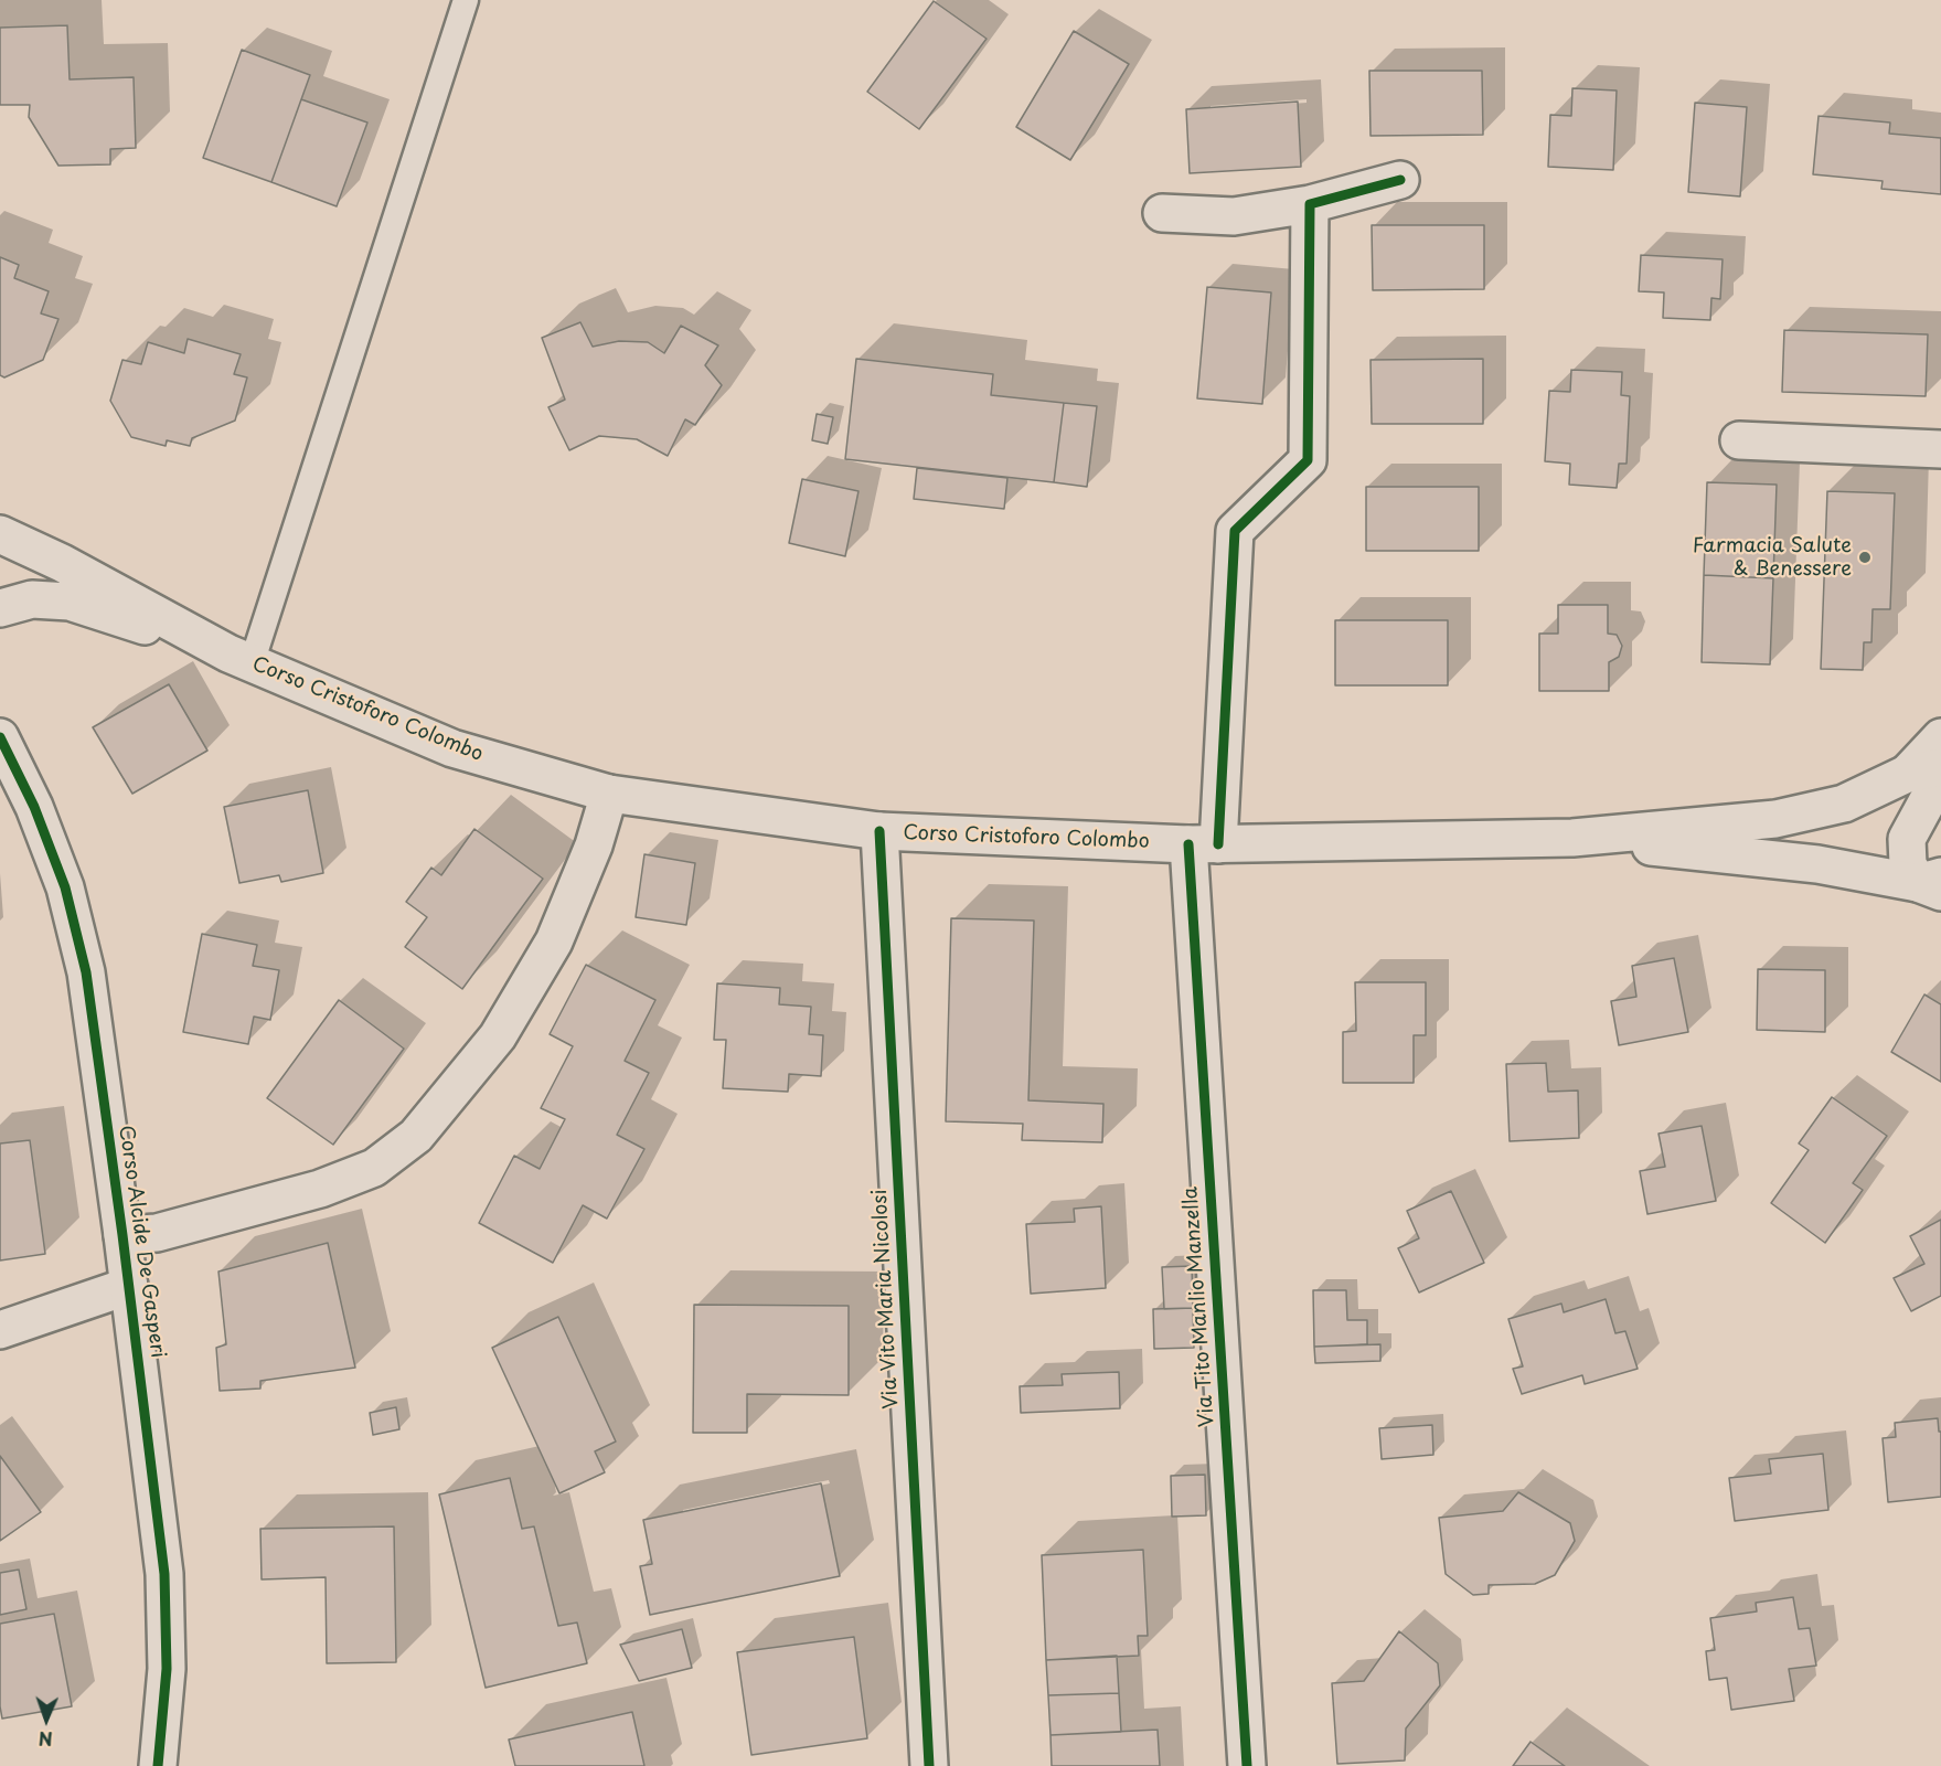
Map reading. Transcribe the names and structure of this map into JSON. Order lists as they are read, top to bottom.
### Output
{
  "streets": {
    "street": [
      "Corso Cristoforo Colombo",
      "Corso Alcide De Gasperi",
      "Via Vito Maria Nicolosi",
      "Via Tito Manlio Manzella"
    ]
  },
  "crossings": [
    ["Corso Cristoforo Colombo", "Via Vito Maria Nicolosi"],
    ["Corso Cristoforo Colombo", "Via Tito Manlio Manzella"]
  ],
  "places": ["Farmacia Salute & Benessere"],
  "north": "bottom"
}
